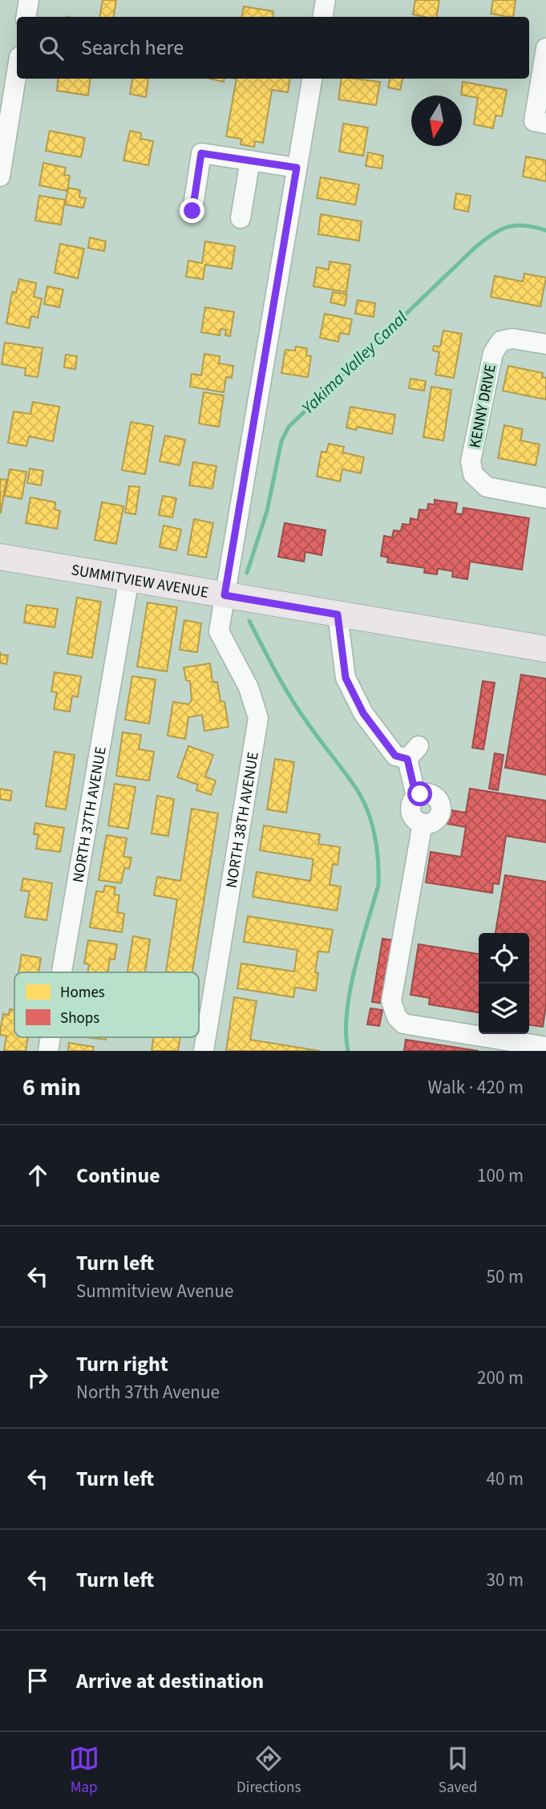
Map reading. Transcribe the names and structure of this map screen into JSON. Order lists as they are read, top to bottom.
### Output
{
  "streets": {
    "main road": ["SUMMITVIEW AVENUE"],
    "street": ["KENNY DRIVE", "NORTH 37TH AVENUE", "NORTH 38TH AVENUE"]
  },
  "crossings": [
    ["SUMMITVIEW AVENUE", "NORTH 37TH AVENUE"],
    ["SUMMITVIEW AVENUE", "NORTH 38TH AVENUE"]
  ],
  "water": ["Yakima Valley Canal"],
  "legend": ["Homes", "Shops"],
  "north": "bottom",
  "page": {
    "search": "Search here",
    "heading": ["6 min", "Walk · 420 m"],
    "list": [
      ["Continue", "100 m"],
      ["Turn left", "Summitview Avenue", "50 m"],
      ["Turn right", "North 37th Avenue", "200 m"],
      ["Turn left", "40 m"],
      ["Turn left", "30 m"],
      "Arrive at destination"
    ],
    "nav": ["Map", "Directions", "Saved"]
  }
}
